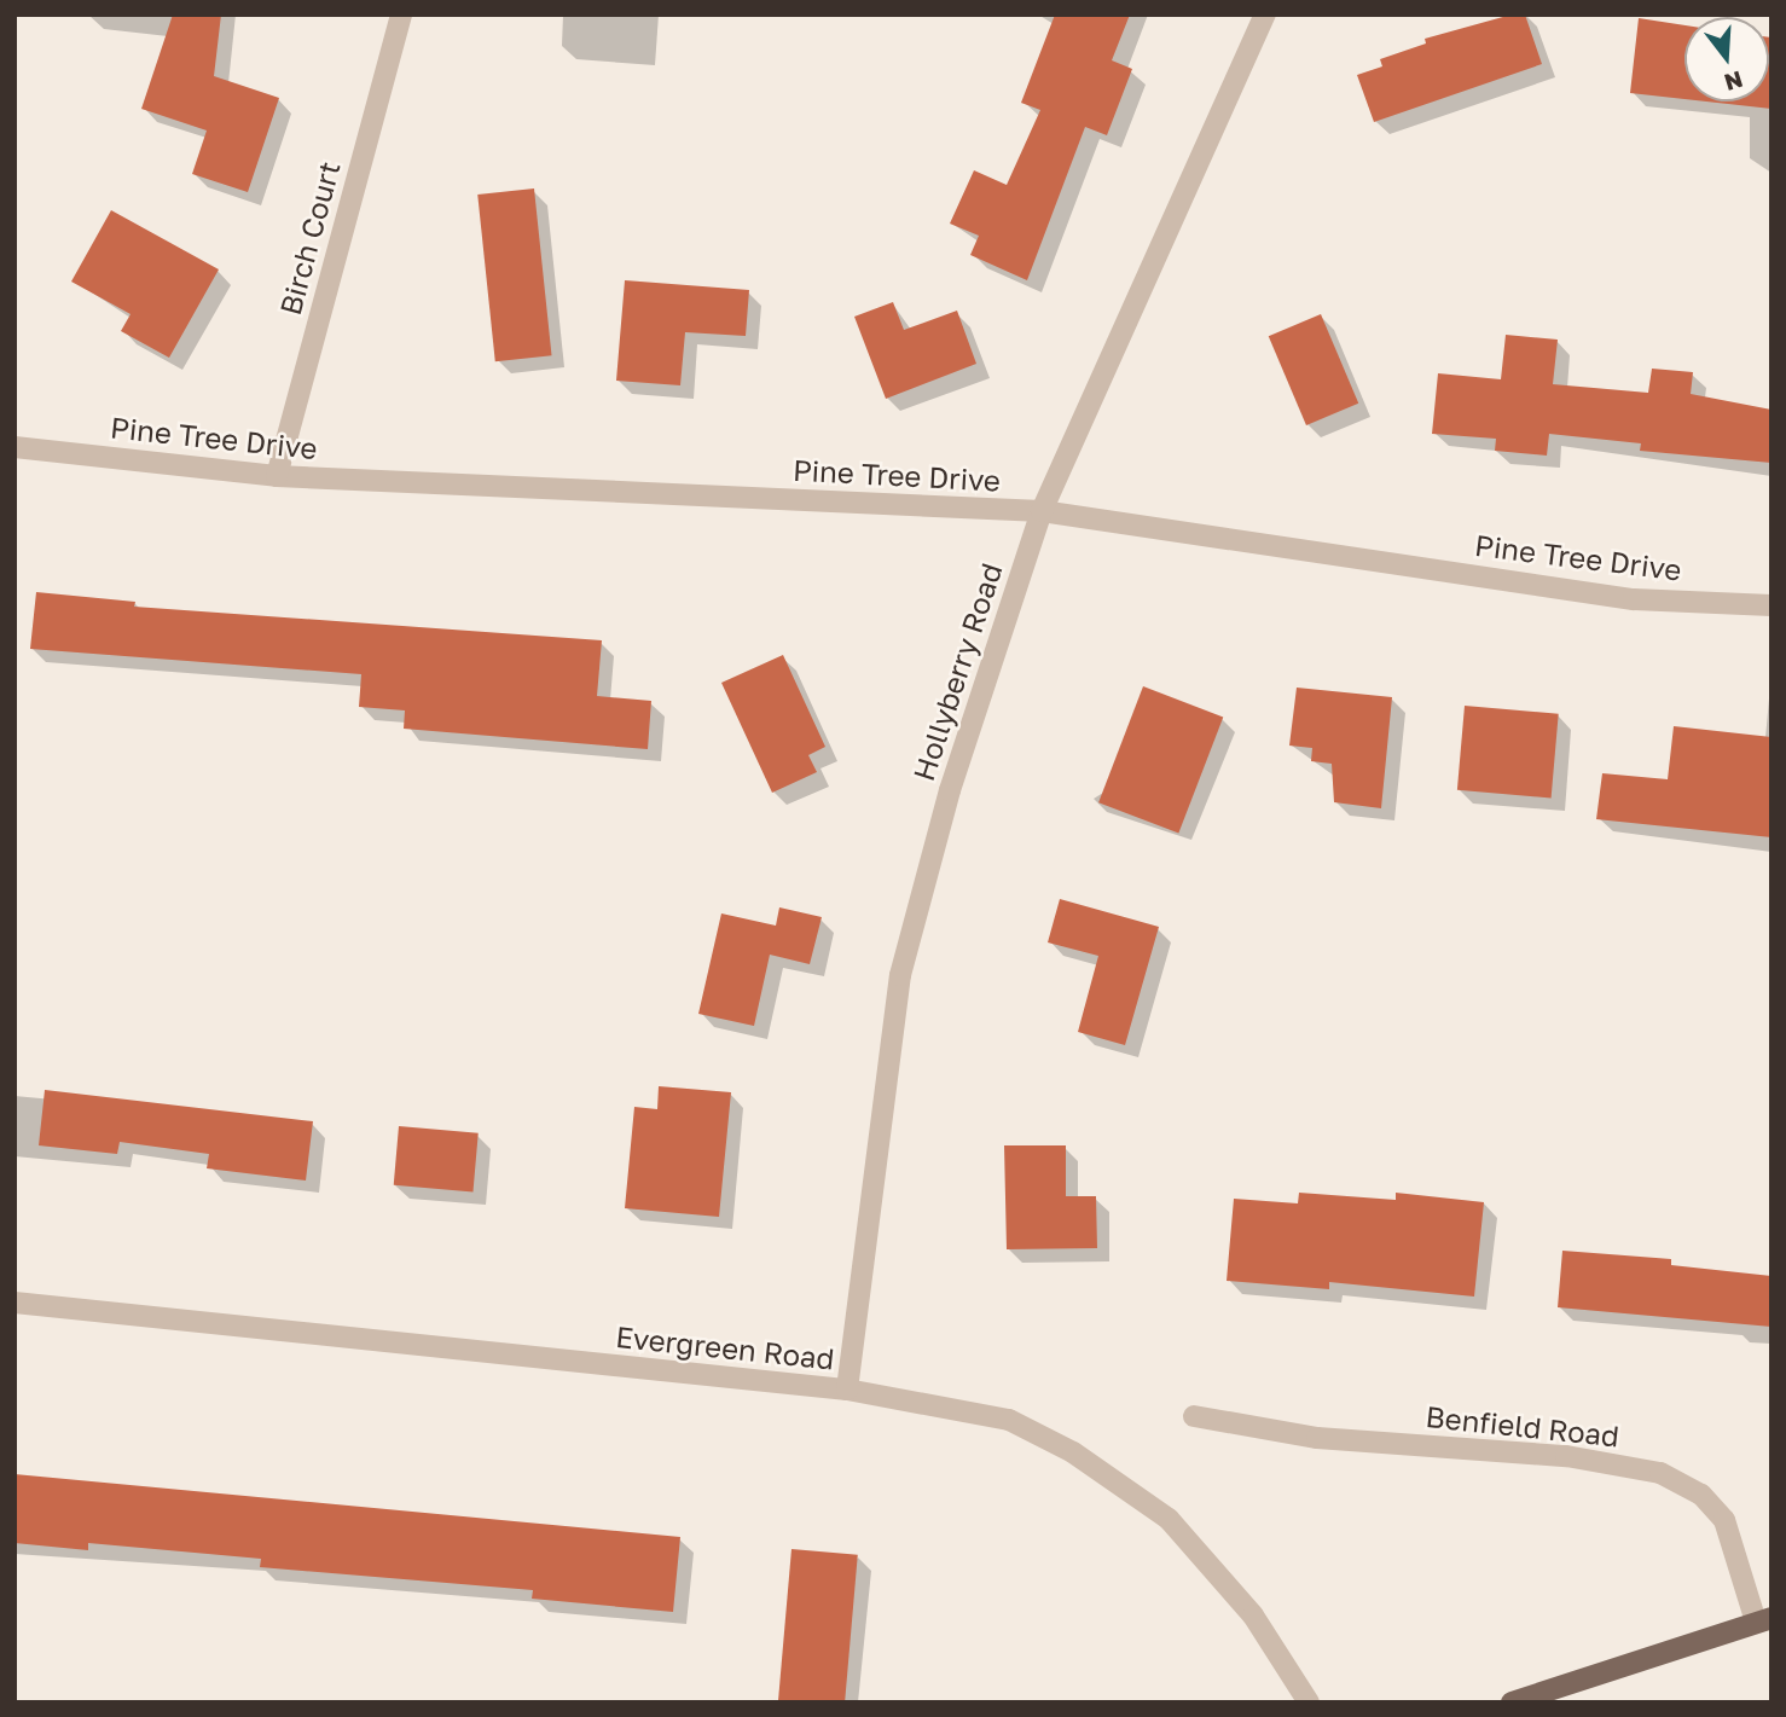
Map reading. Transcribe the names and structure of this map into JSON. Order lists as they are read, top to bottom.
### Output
{
  "streets": {
    "main road": ["Benfield Road"],
    "street": [
      "Birch Court",
      "Pine Tree Drive",
      "Hollyberry Road",
      "Evergreen Road"
    ]
  },
  "crossings": [
    ["Birch Court", "Pine Tree Drive"],
    ["Pine Tree Drive", "Hollyberry Road"],
    ["Hollyberry Road", "Evergreen Road"]
  ],
  "north": "bottom"
}
